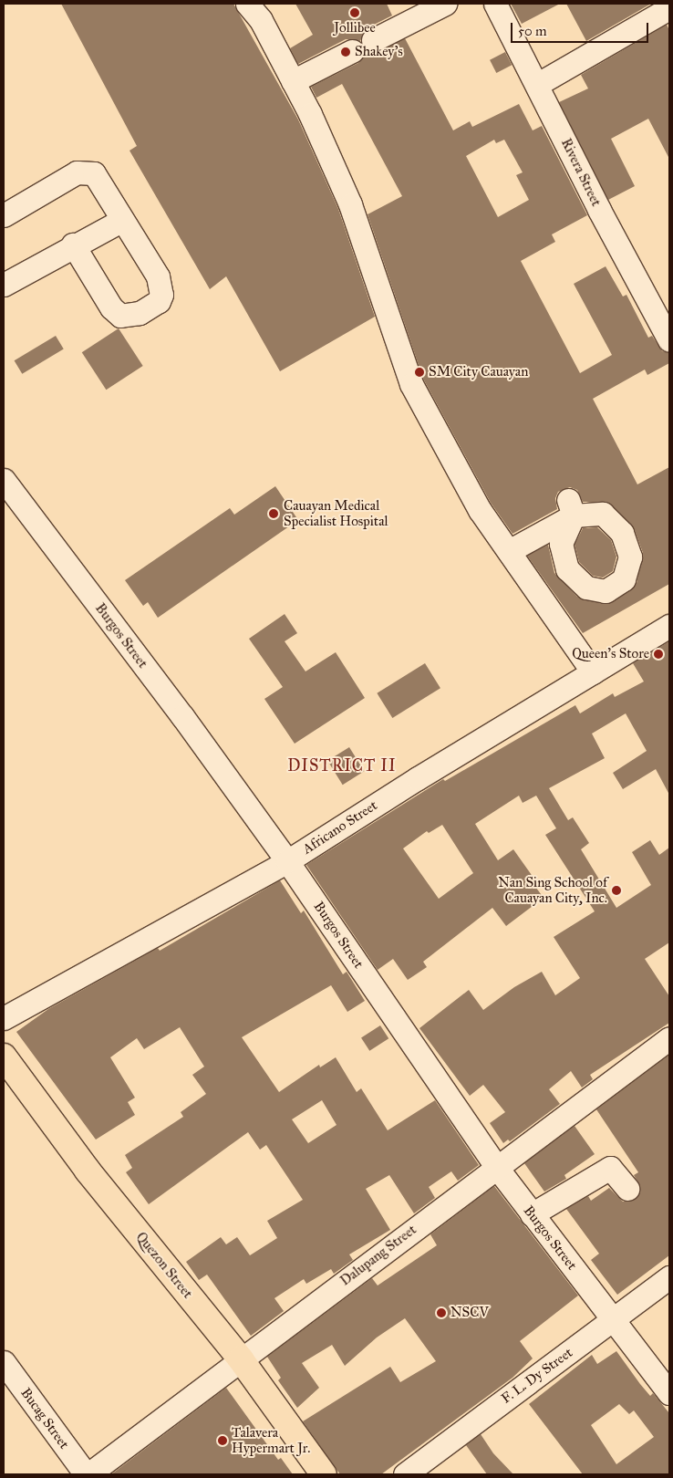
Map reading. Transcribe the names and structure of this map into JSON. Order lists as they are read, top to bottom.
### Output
{
  "streets": {
    "main road": ["Quezon Street"],
    "street": [
      "Rivera Street",
      "Burgos Street",
      "Africano Street",
      "Dalupang Street",
      "F. L. Dy Street",
      "Bucag Street"
    ]
  },
  "crossings": [
    ["Burgos Street", "Africano Street"],
    ["Burgos Street", "Dalupang Street"],
    ["Burgos Street", "F. L. Dy Street"],
    ["Dalupang Street", "Quezon Street"],
    ["Dalupang Street", "Bucag Street"]
  ],
  "districts": ["DISTRICT II"],
  "places": [
    "Jollibee",
    "Shakey's",
    "SM City Cauayan",
    "Cauayan Medical Specialist Hospital",
    "Queen's Store",
    "Nan Sing School of Cauayan City, Inc.",
    "NSCV",
    "Talavera Hypermart Jr."
  ],
  "scale_bar": "50 m"
}
